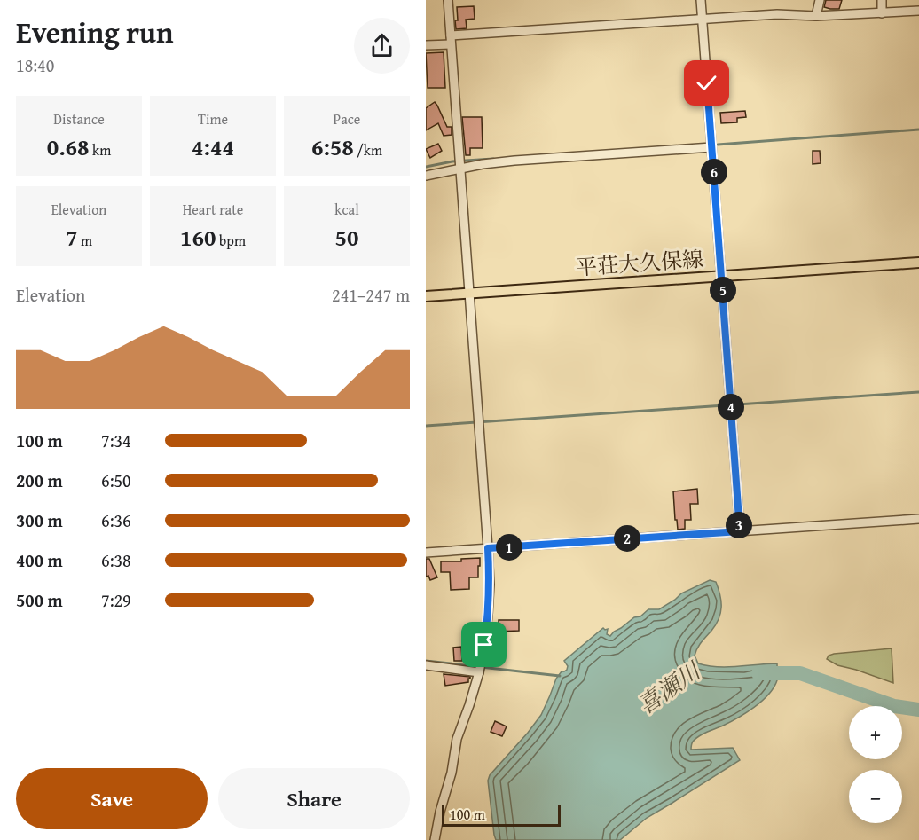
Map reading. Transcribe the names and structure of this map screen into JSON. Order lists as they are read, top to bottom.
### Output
{
  "streets": {
    "main road": ["平荘大久保線"]
  },
  "water": ["喜瀬川"],
  "scale_bar": "100 m",
  "page": {
    "heading": ["Evening run", "18:40"],
    "stats": [
      ["Distance", "0.68 km"],
      ["Time", "4:44"],
      ["Pace", "6:58 /km"],
      ["Elevation", "7 m"],
      ["Heart rate", "160 bpm"],
      ["kcal", "50"]
    ],
    "pins": [
      "6",
      "5",
      "4",
      "3",
      "2",
      "1"
    ],
    "chart": ["Elevation", "241–247 m"],
    "list": [
      {
        "name": "100 m",
        "note": "7:34"
      },
      {
        "name": "200 m",
        "note": "6:50"
      },
      {
        "name": "300 m",
        "note": "6:36"
      },
      {
        "name": "400 m",
        "note": "6:38"
      },
      {
        "name": "500 m",
        "note": "7:29"
      }
    ],
    "map_buttons": ["+", "−"],
    "buttons": ["Save", "Share"],
    "scale": "100 m"
  }
}
